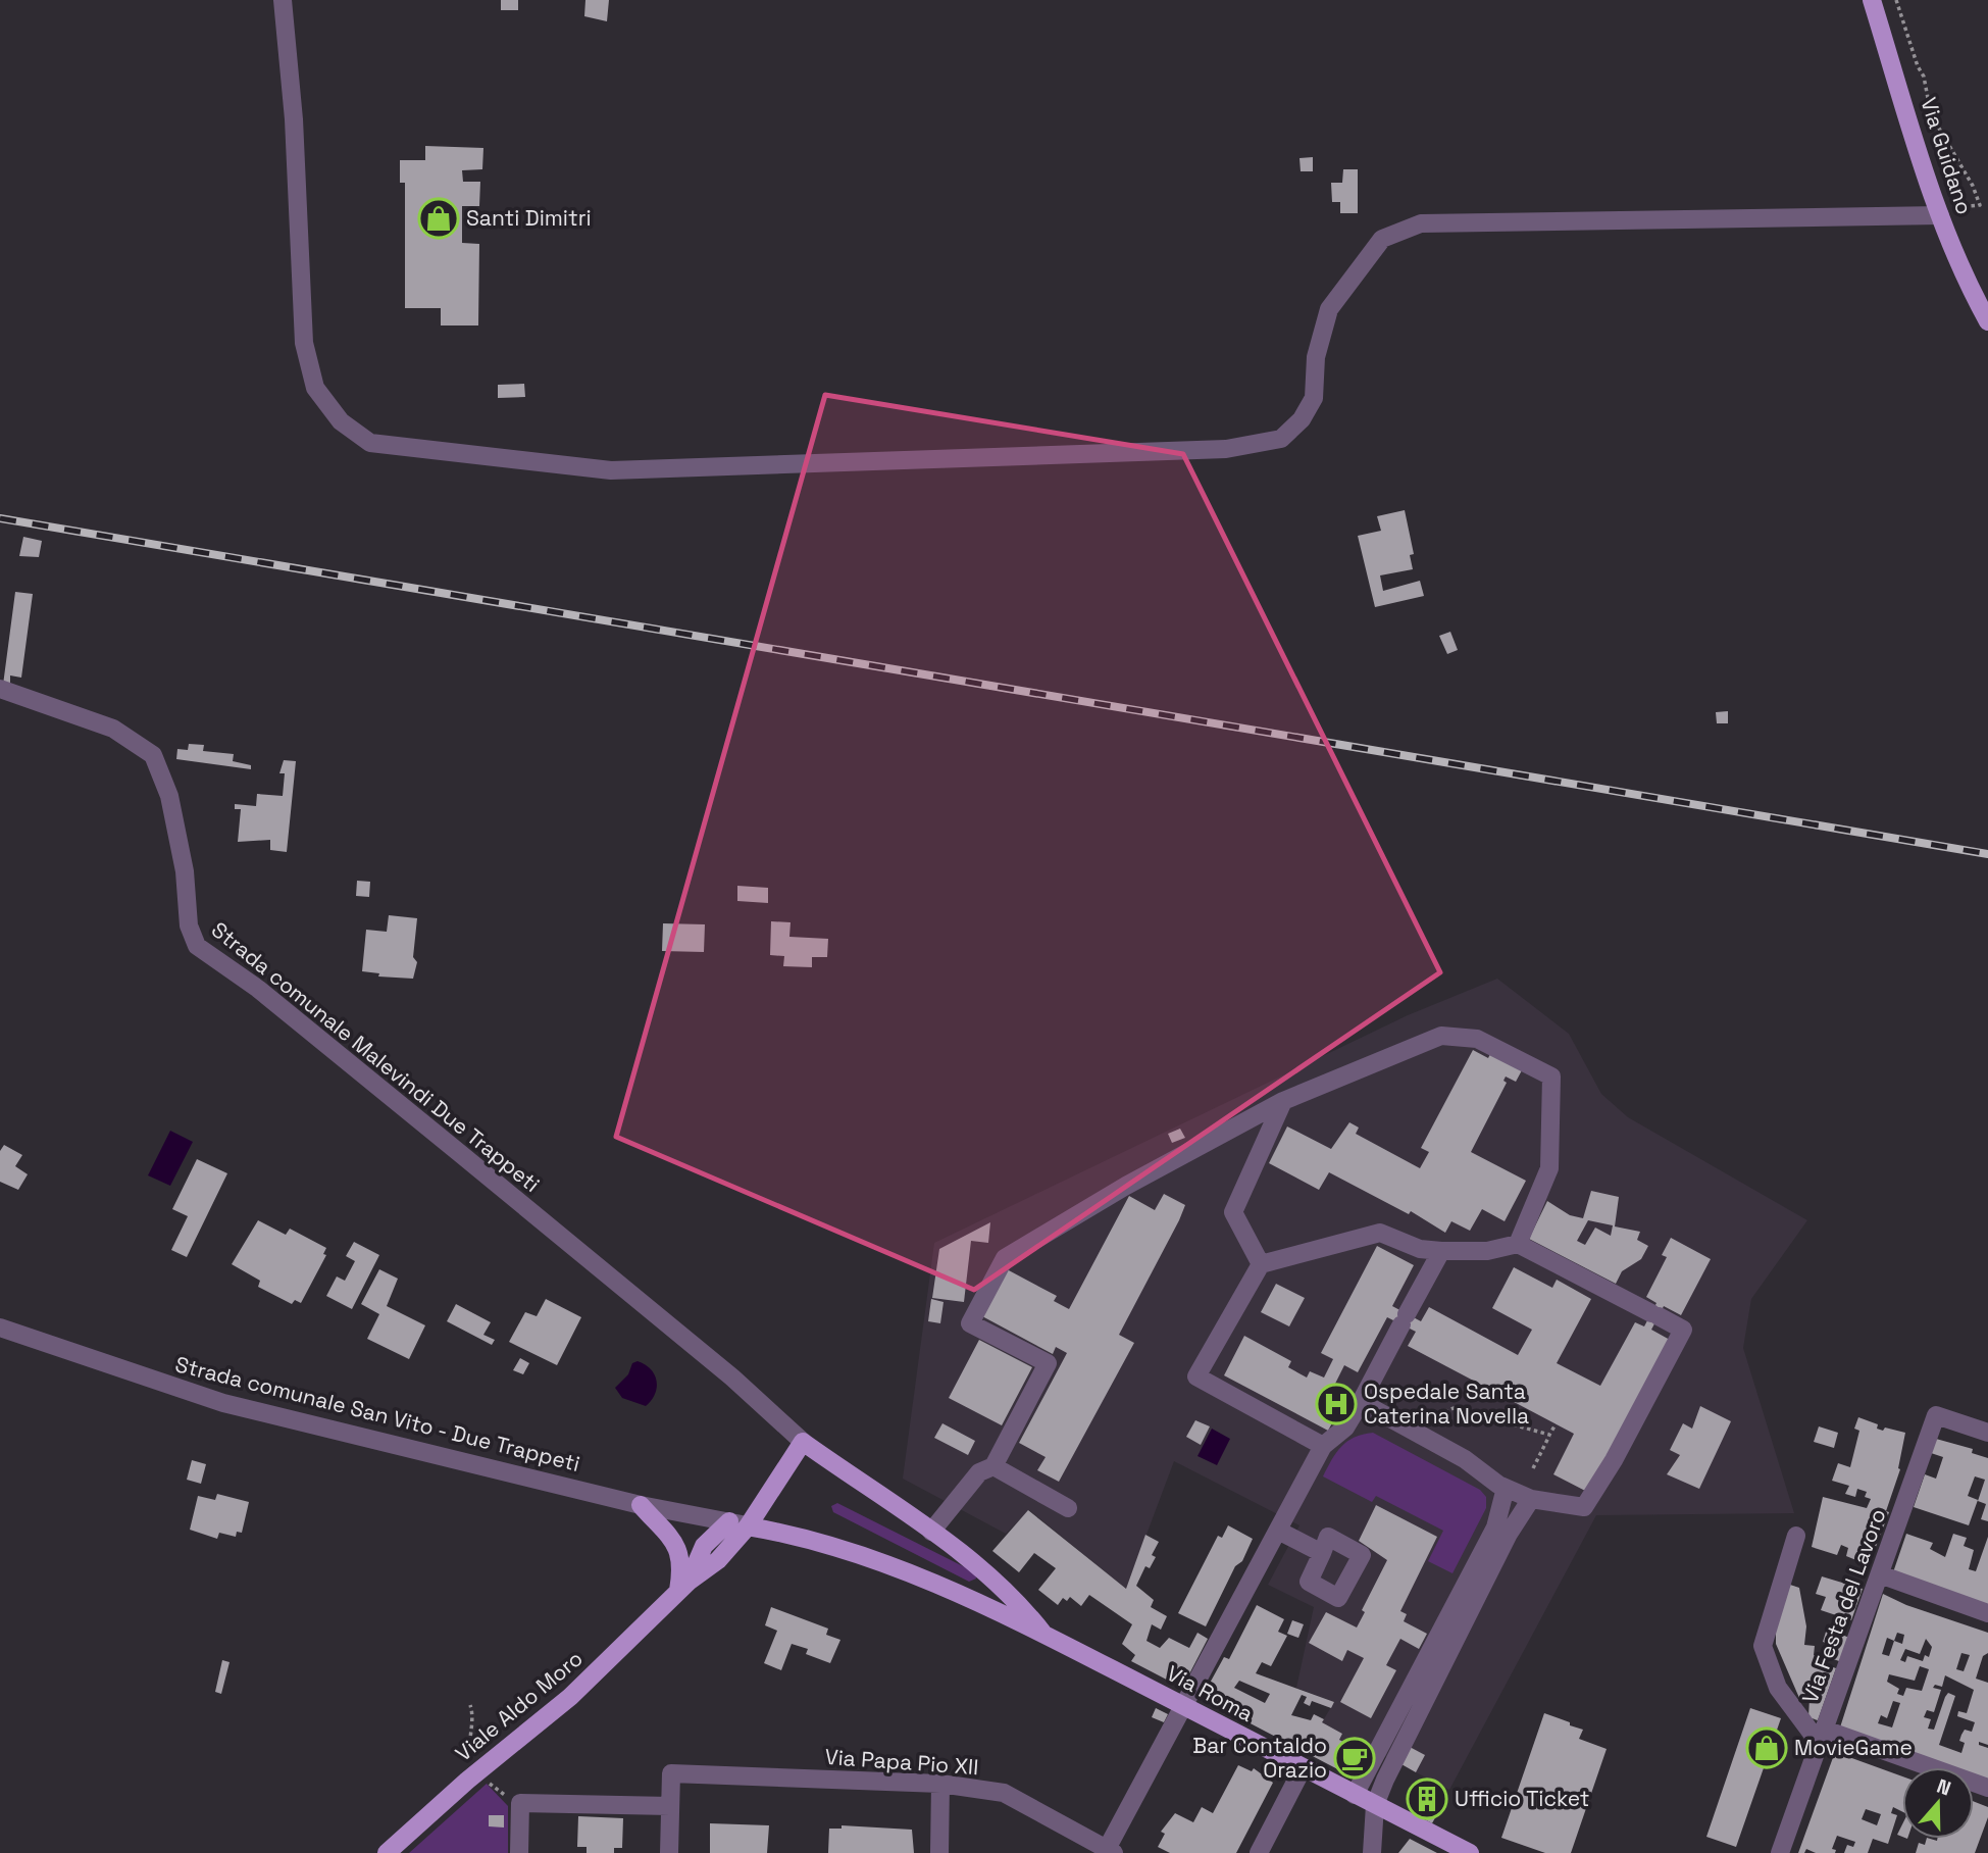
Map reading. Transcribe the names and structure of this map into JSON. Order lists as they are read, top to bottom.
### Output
{
  "streets": {
    "main road": ["Via Guidano", "Via Roma", "Viale Aldo Moro"],
    "street": [
      "Strada comunale Malevindi Due Trappeti",
      "Strada comunale San Vito - Due Trappeti",
      "Via Festa del Lavoro",
      "Via Papa Pio XII"
    ]
  },
  "crossings": [
    ["Strada comunale Malevindi Due Trappeti", "Viale Aldo Moro"],
    ["Strada comunale San Vito - Due Trappeti", "Via Roma"],
    ["Strada comunale San Vito - Due Trappeti", "Viale Aldo Moro"],
    ["Via Roma", "Viale Aldo Moro"]
  ],
  "places": {
    "shop": ["Santi Dimitri", "MovieGame"],
    "hospital": ["Ospedale Santa Caterina Novella"],
    "cafe": ["Bar Contaldo Orazio"],
    "building": ["Ufficio Ticket"]
  },
  "north": "top"
}
